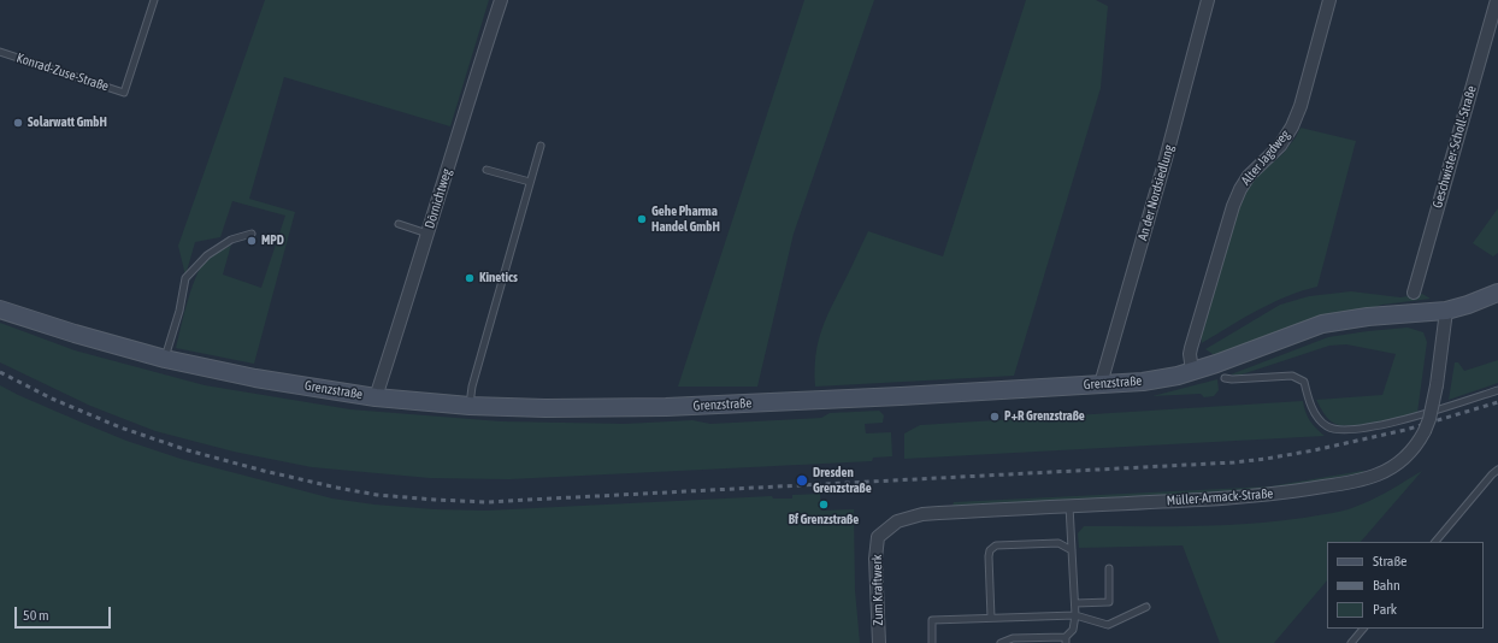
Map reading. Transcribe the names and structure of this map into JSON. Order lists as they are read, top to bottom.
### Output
{
  "streets": {
    "main road": ["Grenzstraße"],
    "street": [
      "Geschwister-Scholl-Straße",
      "Alter Jagdweg",
      "An der Nordsiedlung",
      "Dörnichtweg",
      "Müller-Armack-Straße",
      "Zum Kraftwerk"
    ],
    "lane": ["Konrad-Zuse-Straße"]
  },
  "crossings": [
    ["Alter Jagdweg", "Grenzstraße"],
    ["An der Nordsiedlung", "Grenzstraße"],
    ["Dörnichtweg", "Grenzstraße"],
    ["Grenzstraße", "Müller-Armack-Straße"],
    ["Müller-Armack-Straße", "Zum Kraftwerk"]
  ],
  "places": [
    "Solarwatt GmbH",
    "Gehe Pharma Handel GmbH",
    "MPD",
    "Kinetics",
    "P+R Grenzstraße",
    "Dresden Grenzstraße",
    "Bf Grenzstraße"
  ],
  "legend": ["Straße", "Bahn", "Park"],
  "scale_bar": "50 m"
}
